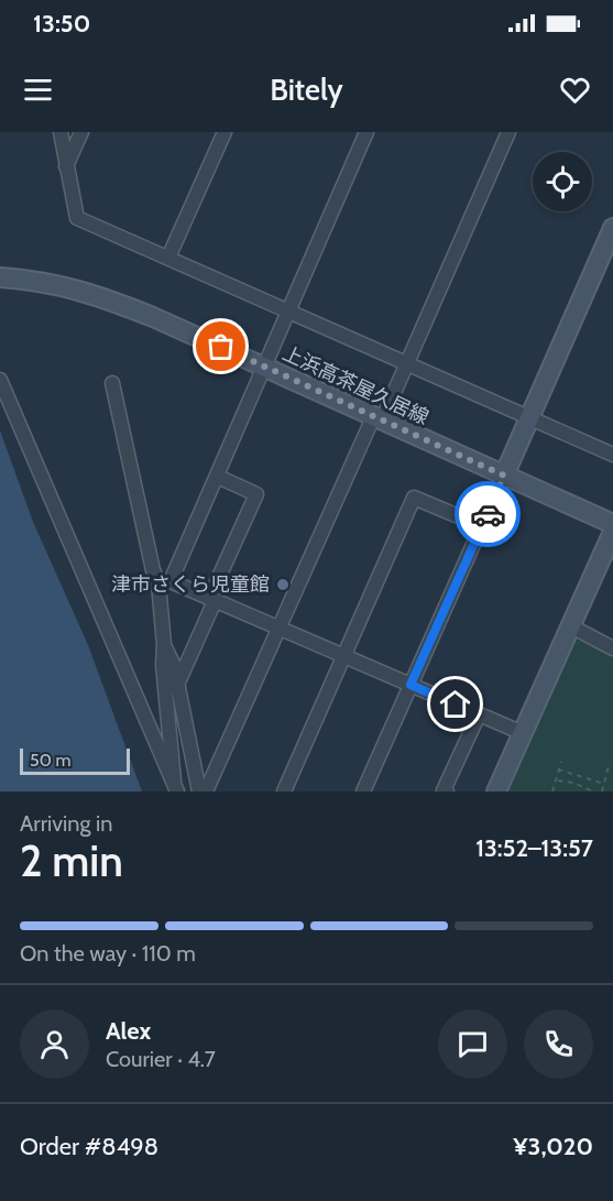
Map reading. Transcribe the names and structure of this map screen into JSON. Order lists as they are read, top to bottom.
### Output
{
  "streets": {
    "main road": ["上浜高茶屋久居線"]
  },
  "places": ["津市さくら児童館"],
  "scale_bar": "50 m",
  "page": {
    "status": "13:50",
    "header": "Bitely",
    "scale": "50 m",
    "heading": ["2 min", "Arriving in", "13:52–13:57"],
    "panel": [
      "Alex",
      "Courier · 4.7",
      "Order #8498",
      "¥3,020"
    ],
    "bar": "On the way · 110 m"
  }
}
